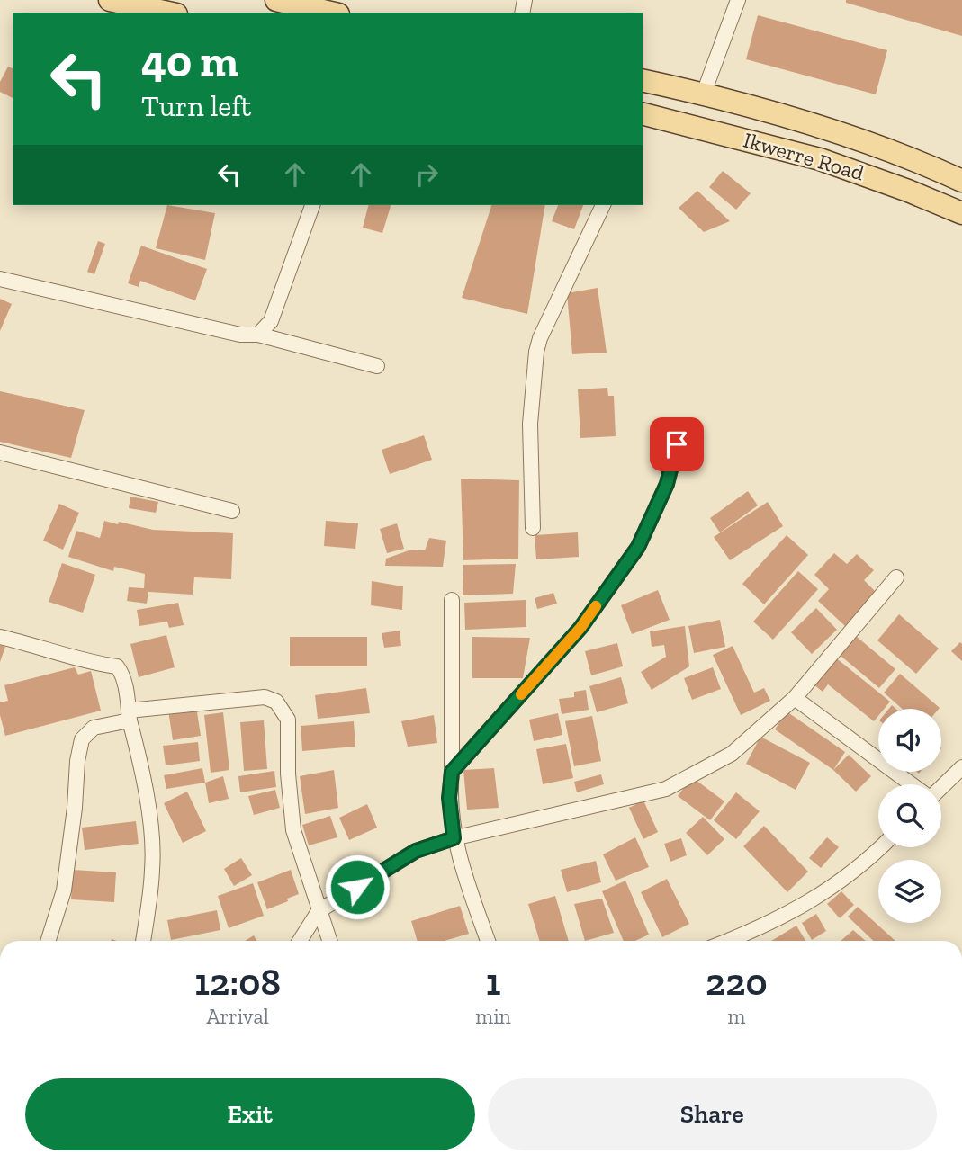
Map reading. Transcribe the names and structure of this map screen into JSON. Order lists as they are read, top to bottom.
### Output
{
  "streets": {
    "main road": ["Ikwerre Road"]
  },
  "page": {
    "turn": ["40 m", "Turn left"],
    "eta": [
      "12:08",
      "Arrival",
      "1",
      "min",
      "220",
      "m"
    ],
    "buttons": ["Exit", "Share"]
  }
}
